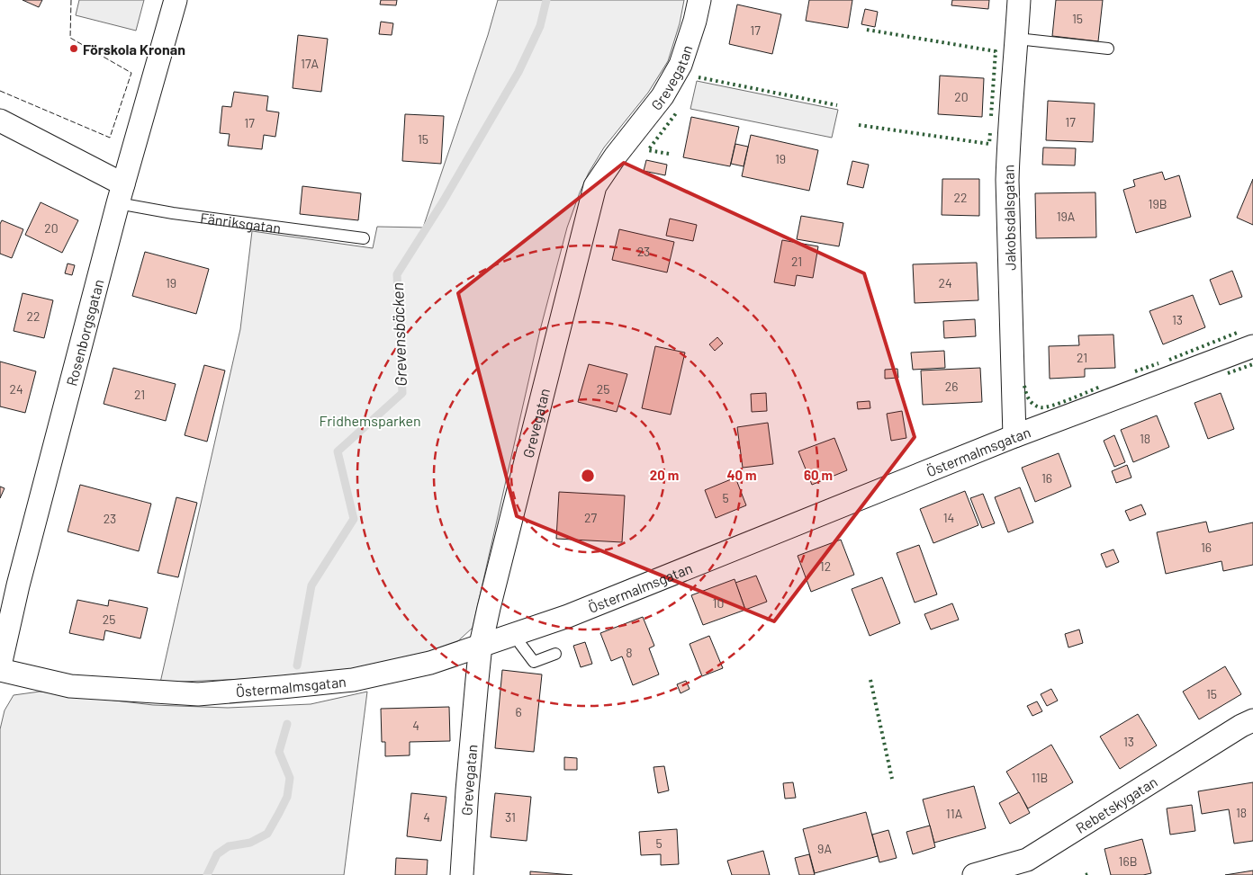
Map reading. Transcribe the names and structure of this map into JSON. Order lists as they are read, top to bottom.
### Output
{
  "streets": {
    "street": [
      "Grevegatan",
      "Jakobsdalsgatan",
      "Fänriksgatan",
      "Rosenborgsgatan",
      "Östermalmsgatan",
      "Rebetskygatan"
    ]
  },
  "crossings": [
    ["Grevegatan", "Östermalmsgatan"],
    ["Jakobsdalsgatan", "Östermalmsgatan"],
    ["Fänriksgatan", "Rosenborgsgatan"]
  ],
  "water": ["Grevensbäcken"],
  "parks": ["Fridhemsparken"],
  "places": ["Förskola Kronan"],
  "house_numbers": [
    "15",
    "17",
    "17A",
    "20",
    "17",
    "17",
    "15",
    "19",
    "22",
    "19B",
    "19A",
    "20",
    "23",
    "21",
    "19",
    "24",
    "22",
    "13",
    "21",
    "26",
    "24",
    "25",
    "21",
    "18",
    "16",
    "5",
    "27",
    "14",
    "23",
    "16",
    "12",
    "10",
    "25",
    "8",
    "15",
    "6",
    "4",
    "13",
    "11B",
    "18",
    "11A",
    "4",
    "31",
    "5",
    "9A",
    "16B"
  ],
  "rings": ["20 m", "40 m", "60 m"]
}
